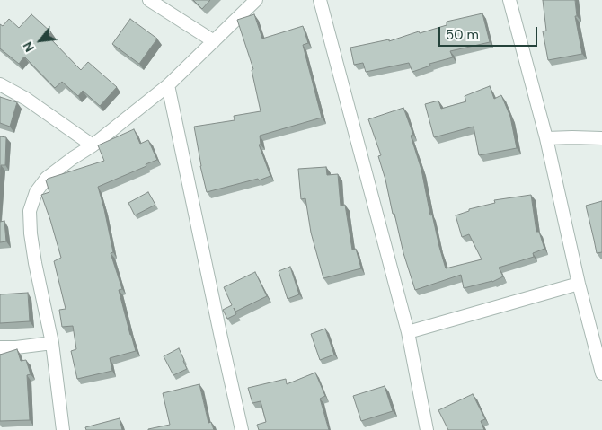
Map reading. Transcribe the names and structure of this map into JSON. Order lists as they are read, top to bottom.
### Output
{
  "scale_bar": "50 m",
  "north": "bottom left"
}
